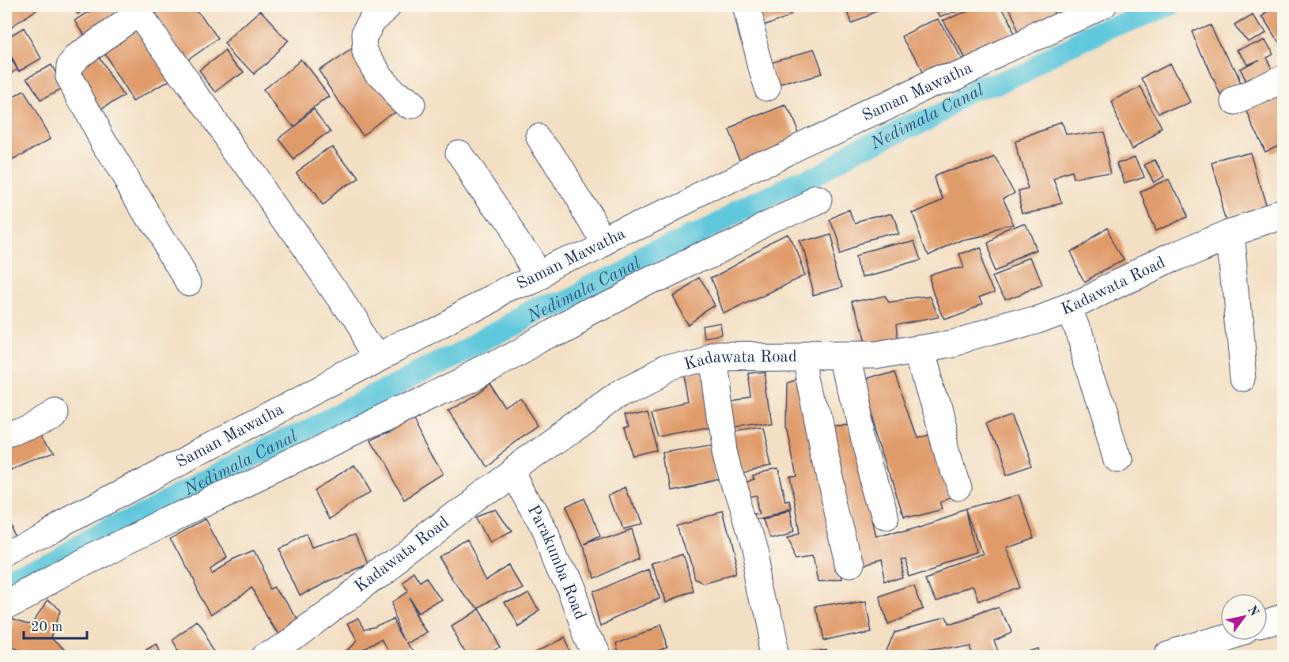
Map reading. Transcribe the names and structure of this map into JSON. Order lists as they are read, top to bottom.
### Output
{
  "streets": {
    "street": ["Saman Mawatha", "Kadawata Road", "Parakumba Road"]
  },
  "crossings": [
    ["Kadawata Road", "Parakumba Road"]
  ],
  "water": ["Nedimala Canal"],
  "scale_bar": "20 m",
  "north": "top right"
}
